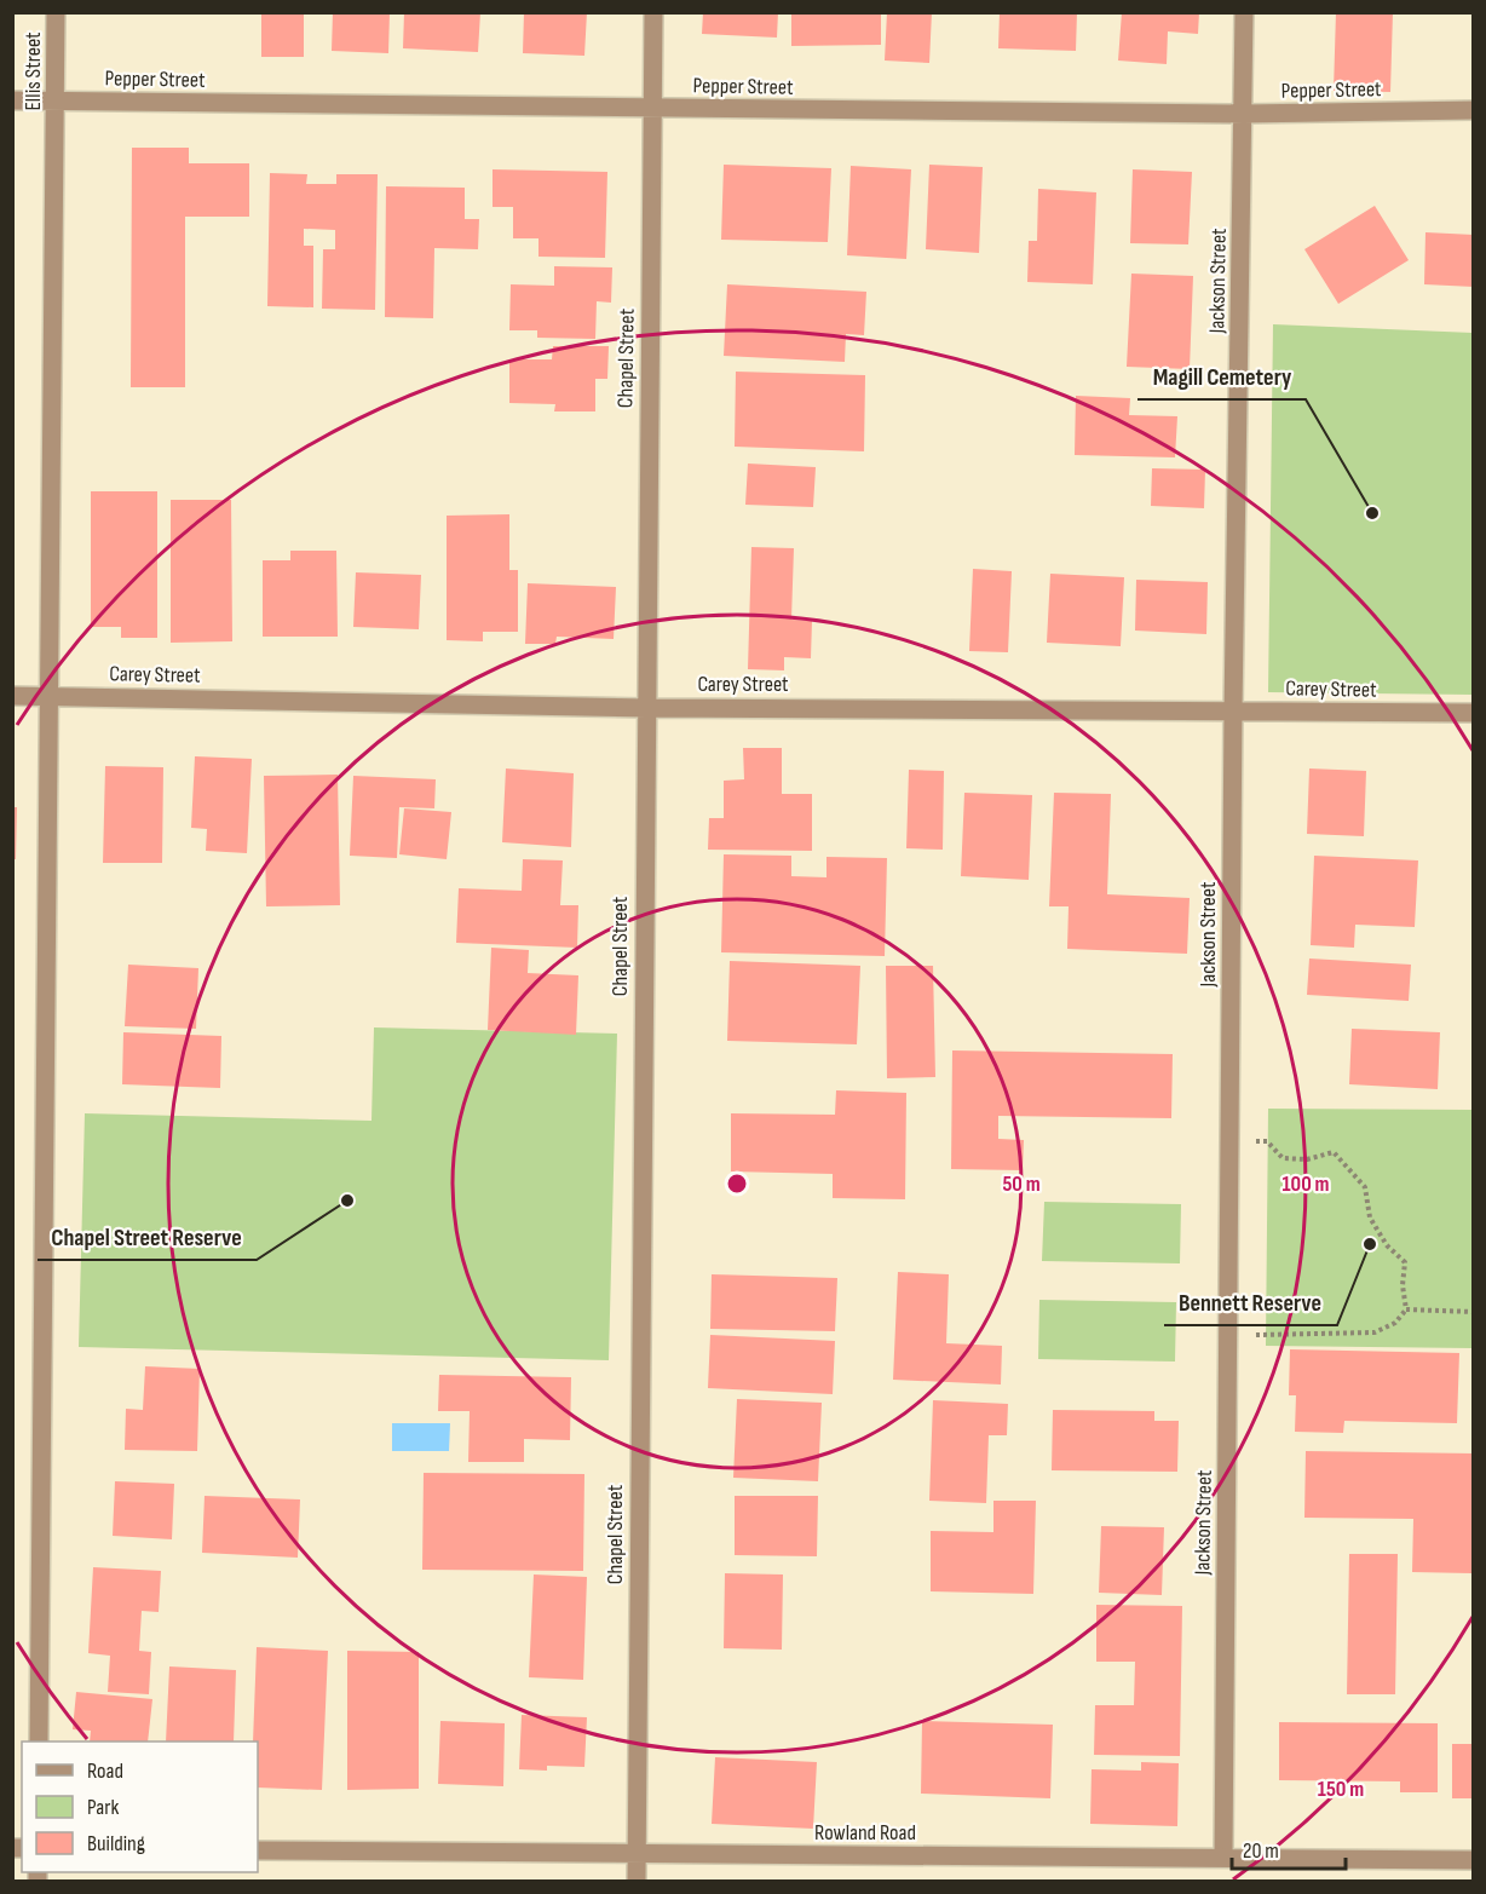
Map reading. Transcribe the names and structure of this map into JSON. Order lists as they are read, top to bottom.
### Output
{
  "streets": {
    "street": [
      "Ellis Street",
      "Pepper Street",
      "Jackson Street",
      "Chapel Street",
      "Carey Street",
      "Rowland Road"
    ]
  },
  "crossings": [
    ["Ellis Street", "Pepper Street"],
    ["Ellis Street", "Carey Street"],
    ["Pepper Street", "Jackson Street"],
    ["Pepper Street", "Chapel Street"],
    ["Jackson Street", "Carey Street"],
    ["Jackson Street", "Rowland Road"],
    ["Chapel Street", "Carey Street"],
    ["Chapel Street", "Rowland Road"]
  ],
  "places": ["Magill Cemetery", "Chapel Street Reserve", "Bennett Reserve"],
  "legend": ["Road", "Park", "Building"],
  "scale_bar": "20 m",
  "rings": ["50 m", "100 m", "150 m"]
}
